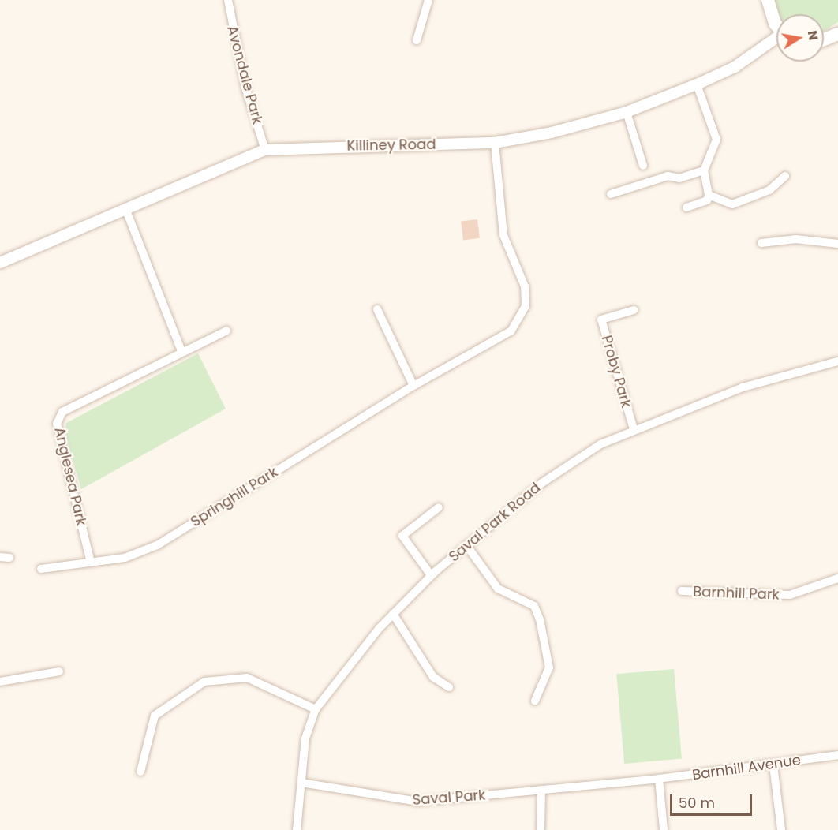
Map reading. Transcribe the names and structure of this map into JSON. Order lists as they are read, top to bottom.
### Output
{
  "streets": {
    "street": [
      "Avondale Park",
      "Killiney Road",
      "Proby Park",
      "Anglesea Park",
      "Springhill Park",
      "Saval Park Road",
      "Barnhill Park",
      "Barnhill Avenue",
      "Saval Park"
    ]
  },
  "crossings": [
    ["Avondale Park", "Killiney Road"],
    ["Killiney Road", "Springhill Park"],
    ["Proby Park", "Saval Park Road"],
    ["Anglesea Park", "Springhill Park"],
    ["Saval Park Road", "Saval Park"],
    ["Barnhill Avenue", "Saval Park"]
  ],
  "scale_bar": "50 m",
  "north": "right"
}
